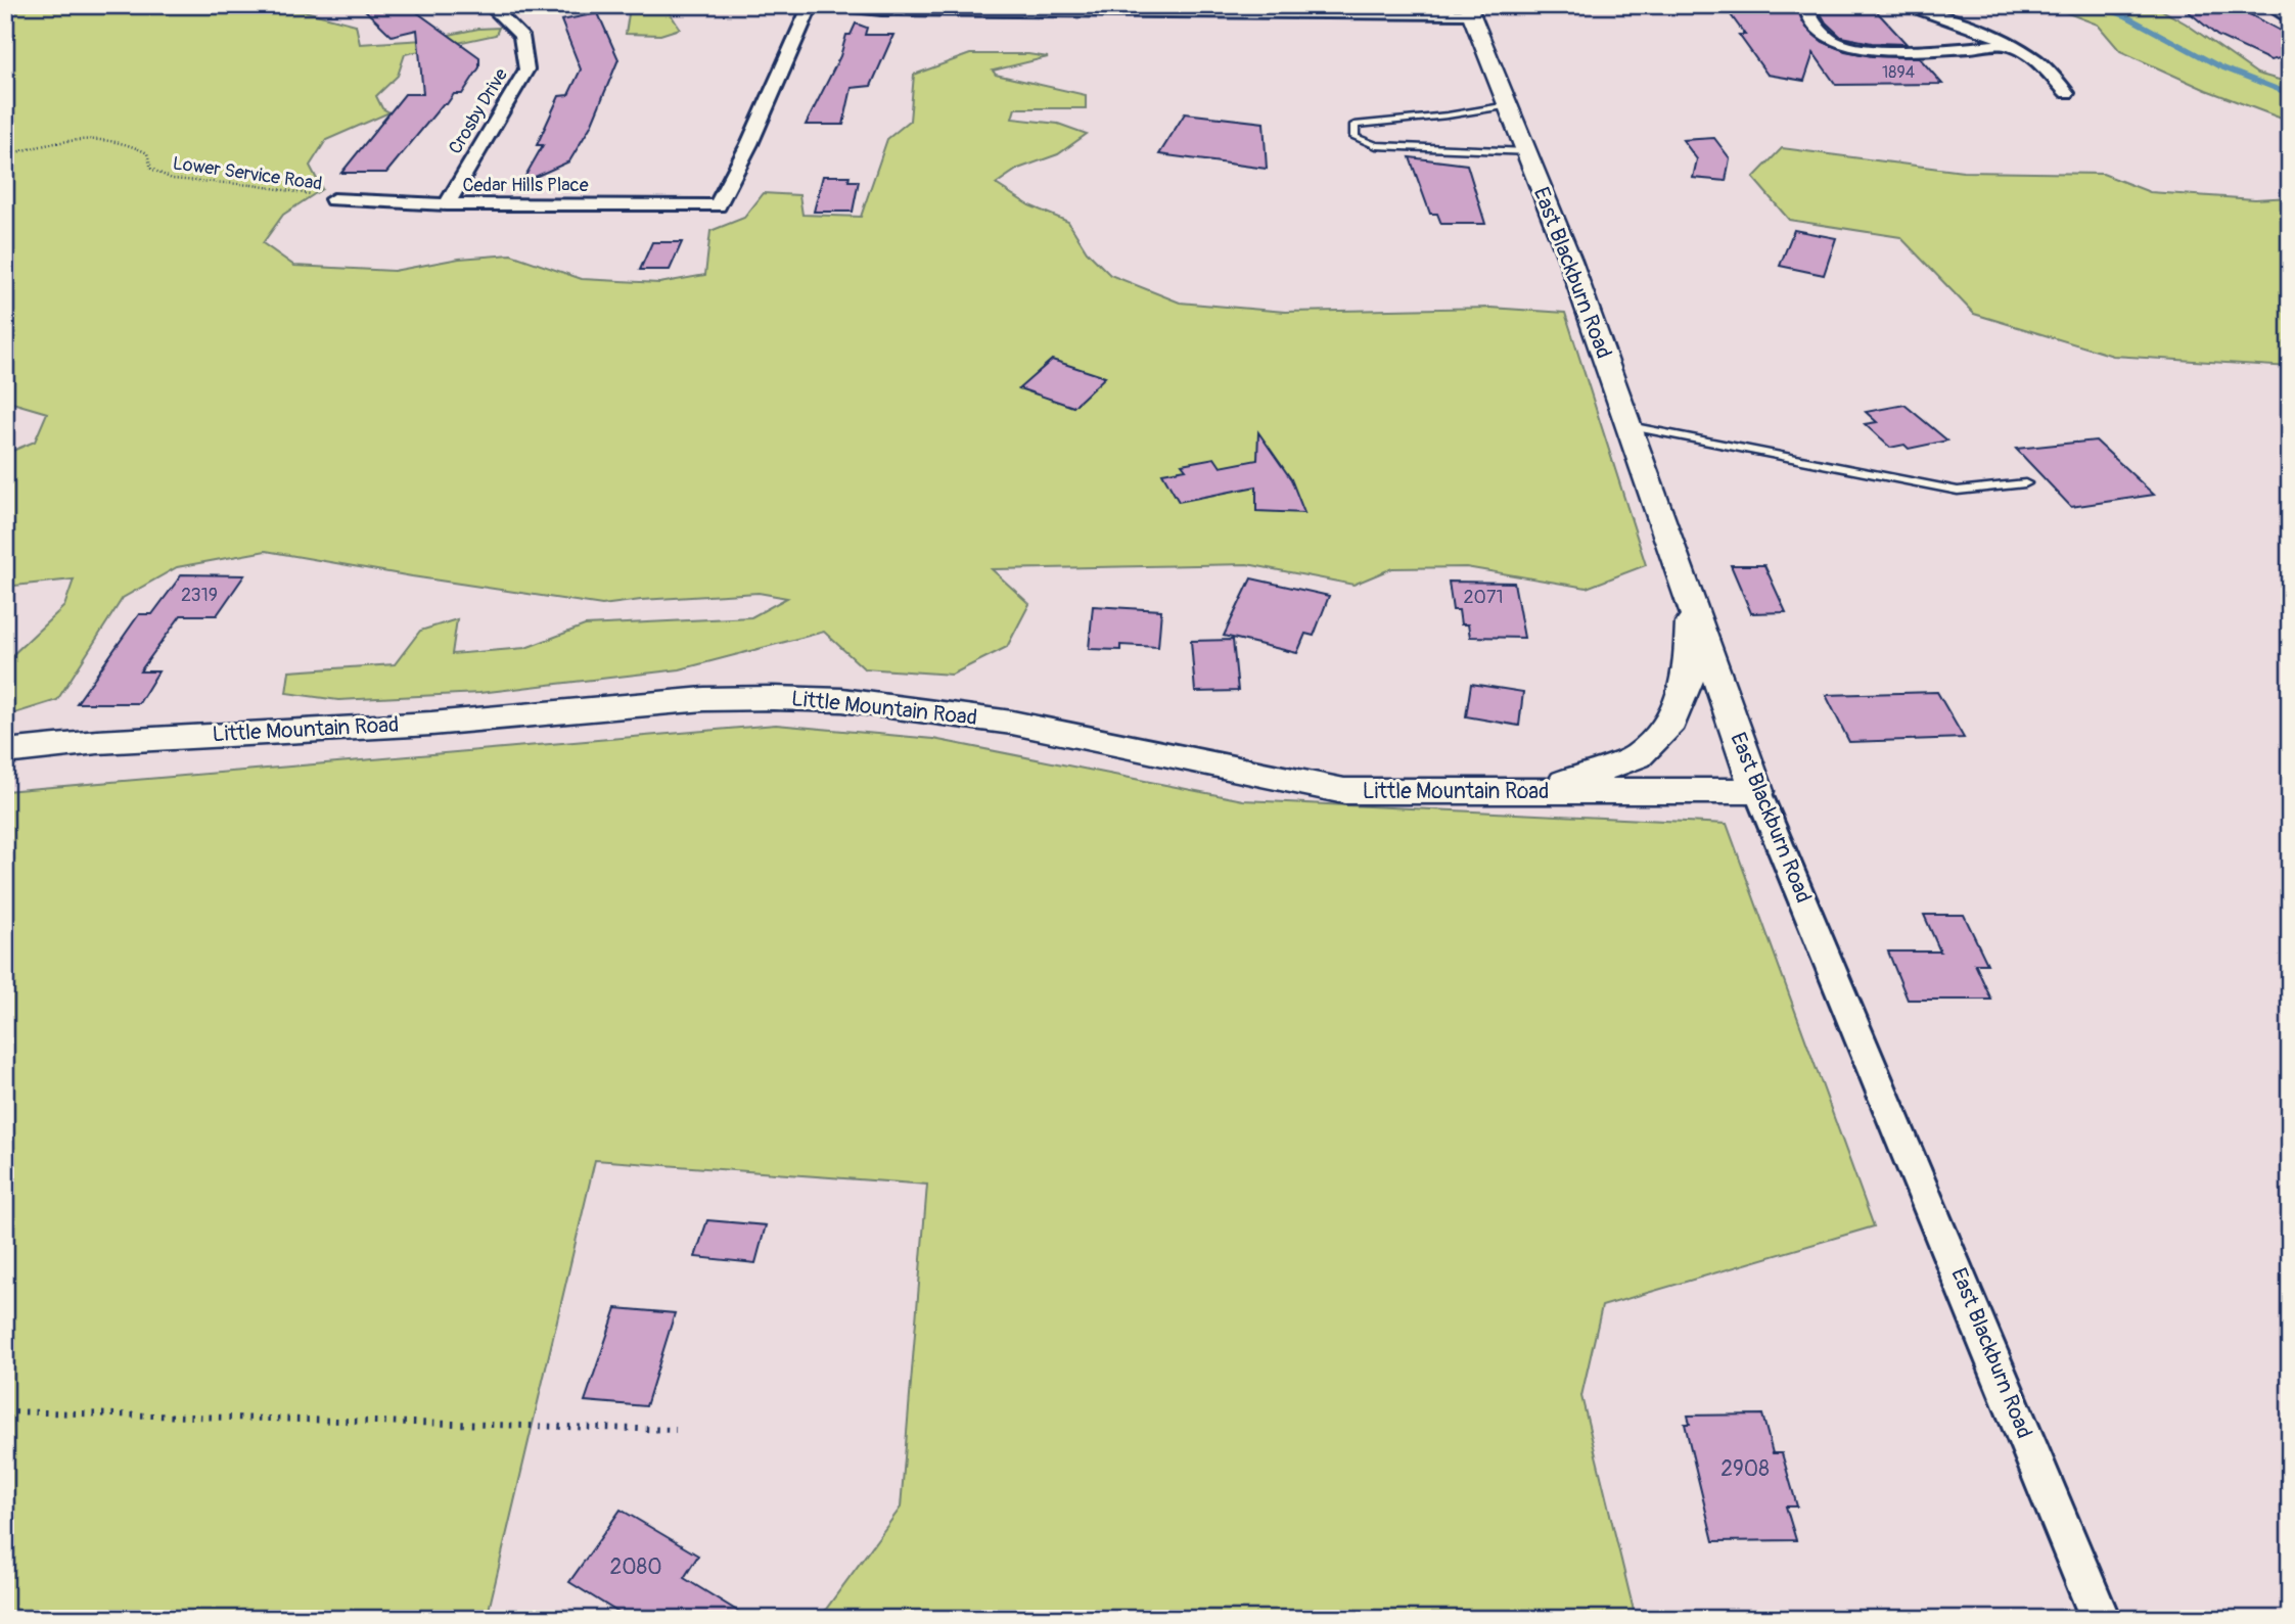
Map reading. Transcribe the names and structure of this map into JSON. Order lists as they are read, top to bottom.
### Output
{
  "streets": {
    "street": [
      "Crosby Drive",
      "Cedar Hills Place",
      "East Blackburn Road",
      "Little Mountain Road"
    ],
    "path": ["Lower Service Road"]
  },
  "crossings": [
    ["Crosby Drive", "Cedar Hills Place"],
    ["Lower Service Road", "Cedar Hills Place"],
    ["East Blackburn Road", "Little Mountain Road"]
  ],
  "house_numbers": [
    "1894",
    "2319",
    "2071",
    "2908",
    "2080"
  ]
}
